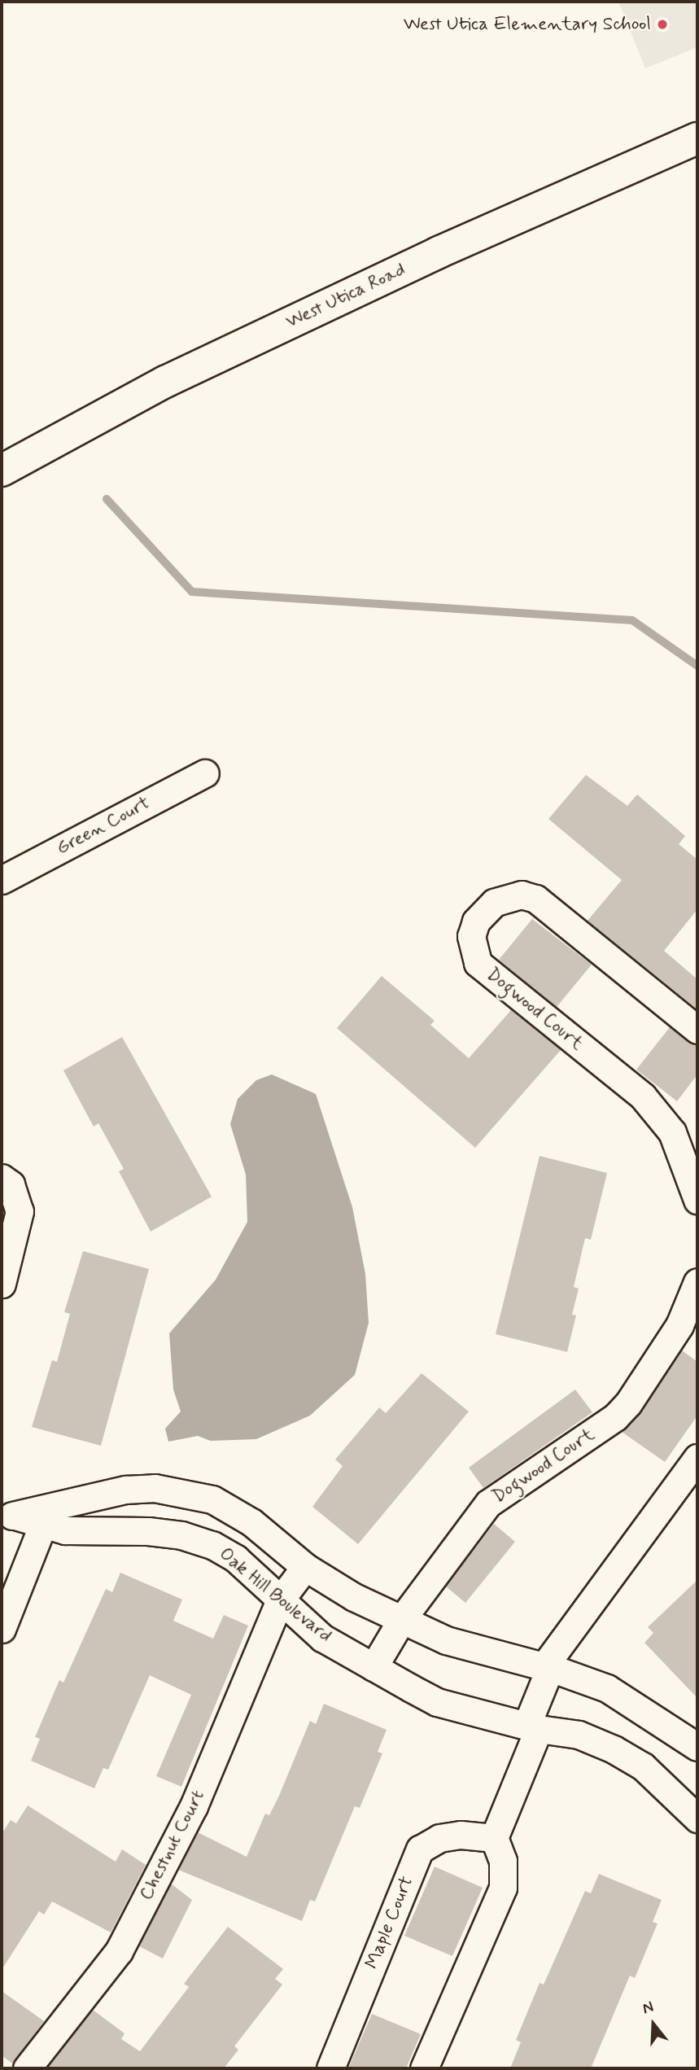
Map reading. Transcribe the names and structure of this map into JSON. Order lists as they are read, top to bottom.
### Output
{
  "streets": {
    "street": [
      "West Utica Road",
      "Green Court",
      "Dogwood Court",
      "Oak Hill Boulevard",
      "Chestnut Court",
      "Maple Court"
    ]
  },
  "crossings": [
    ["Dogwood Court", "Oak Hill Boulevard"],
    ["Oak Hill Boulevard", "Chestnut Court"]
  ],
  "places": ["West Utica Elementary School"],
  "north": "top"
}
